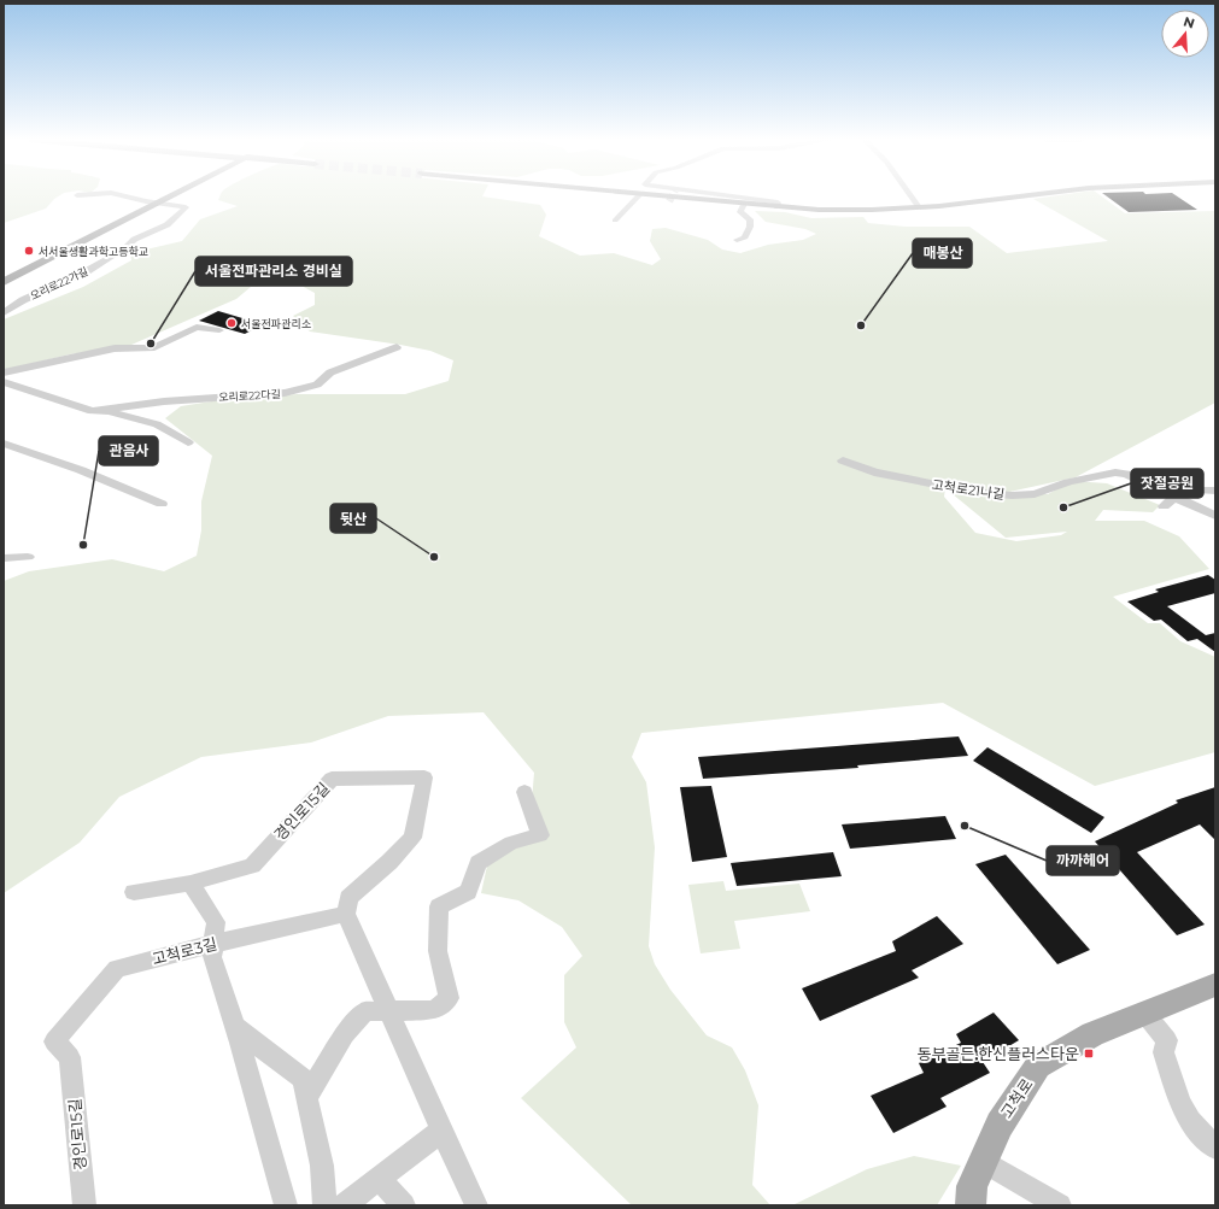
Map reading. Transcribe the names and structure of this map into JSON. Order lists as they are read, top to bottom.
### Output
{
  "streets": {
    "main road": ["고척로"],
    "street": [
      "오리로22가길",
      "오리로22다길",
      "고척로21나길",
      "경인로15길",
      "고척로3길"
    ]
  },
  "crossings": [
    ["경인로15길", "고척로3길"]
  ],
  "places": {
    "other": [
      "서서울생활과학고등학교",
      "서울전파관리소",
      "매봉산",
      "서울전파관리소 경비실",
      "잣절공원",
      "관음사",
      "뒷산",
      "까까헤어"
    ],
    "transit": ["동부골든.한신플러스타운"]
  },
  "north": "top"
}
